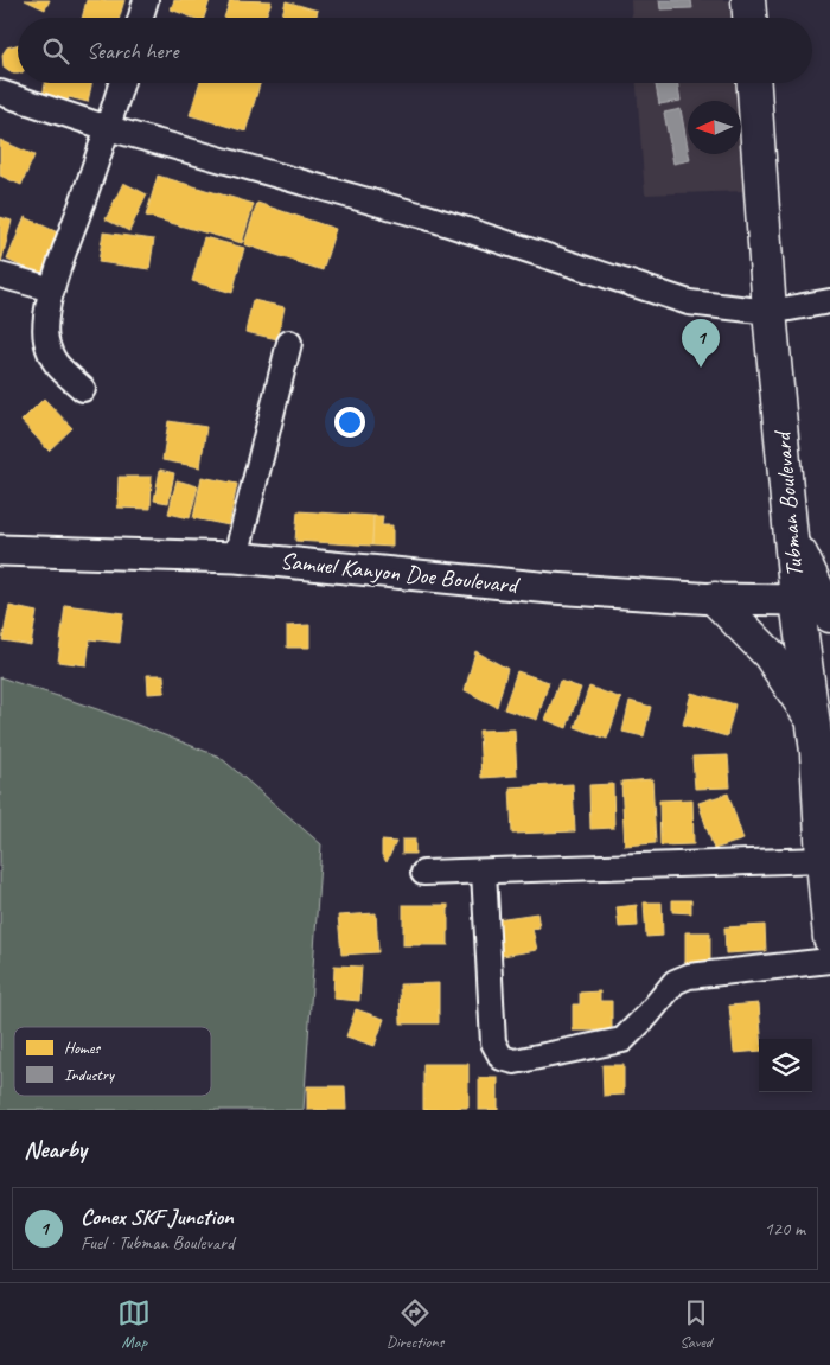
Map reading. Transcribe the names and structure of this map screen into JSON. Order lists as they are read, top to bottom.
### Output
{
  "streets": {
    "highway": ["Tubman Boulevard"],
    "street": ["Samuel Kanyon Doe Boulevard"]
  },
  "crossings": [
    ["Tubman Boulevard", "Samuel Kanyon Doe Boulevard"]
  ],
  "legend": ["Homes", "Industry"],
  "north": "left",
  "page": {
    "search": "Search here",
    "pins": "1",
    "heading": "Nearby",
    "list": [
      {
        "mark": "1",
        "name": "Conex SKF Junction",
        "note": "Fuel · Tubman Boulevard",
        "value": "120 m"
      }
    ],
    "nav": ["Map", "Directions", "Saved"]
  }
}
